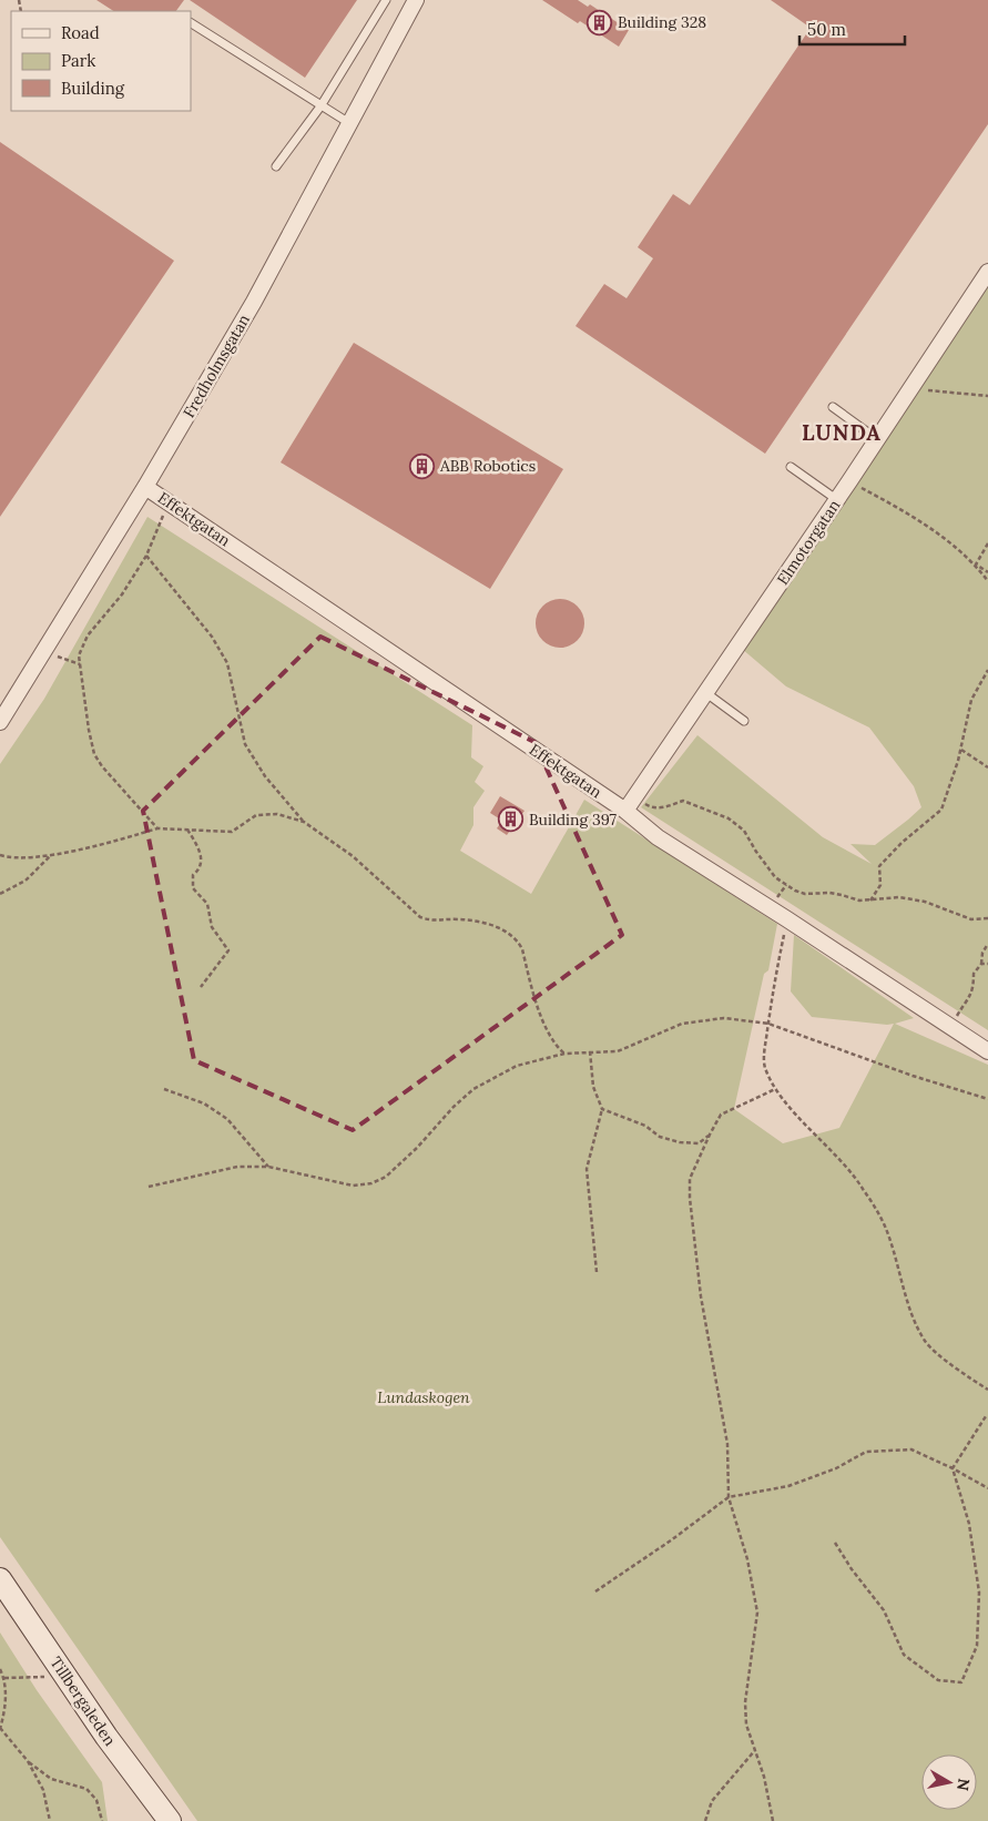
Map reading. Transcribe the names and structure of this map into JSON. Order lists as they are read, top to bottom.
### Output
{
  "streets": {
    "main road": ["Tillbergaleden"],
    "street": ["Fredholmsgatan", "Effektgatan", "Elmotorgatan"]
  },
  "crossings": [
    ["Fredholmsgatan", "Effektgatan"],
    ["Effektgatan", "Elmotorgatan"]
  ],
  "districts": ["LUNDA"],
  "parks": ["Lundaskogen"],
  "places": {
    "building": ["Building 328", "ABB Robotics", "Building 397"]
  },
  "legend": ["Road", "Park", "Building"],
  "scale_bar": "50 m",
  "north": "right"
}
